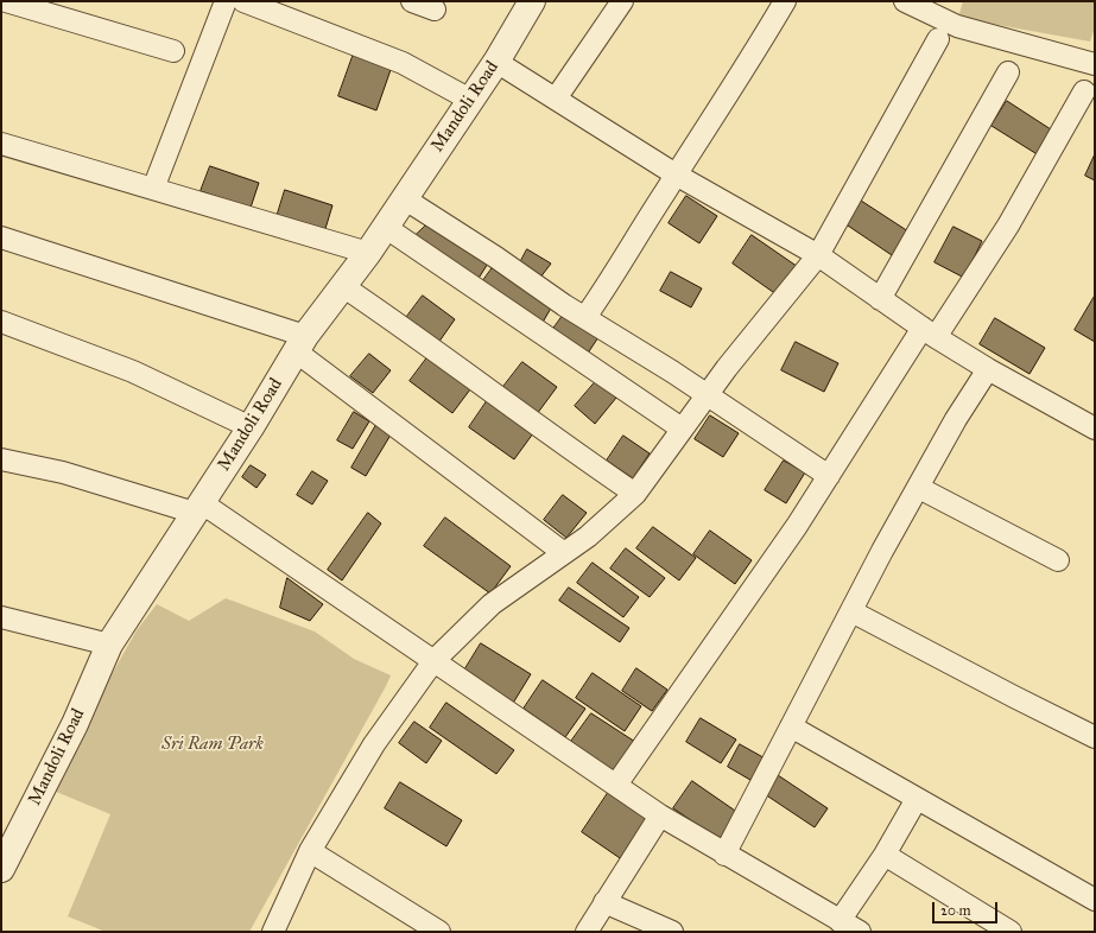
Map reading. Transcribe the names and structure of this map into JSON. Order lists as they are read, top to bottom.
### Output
{
  "streets": {
    "street": ["Mandoli Road"]
  },
  "parks": ["Sri Ram Park"],
  "scale_bar": "20 m"
}
